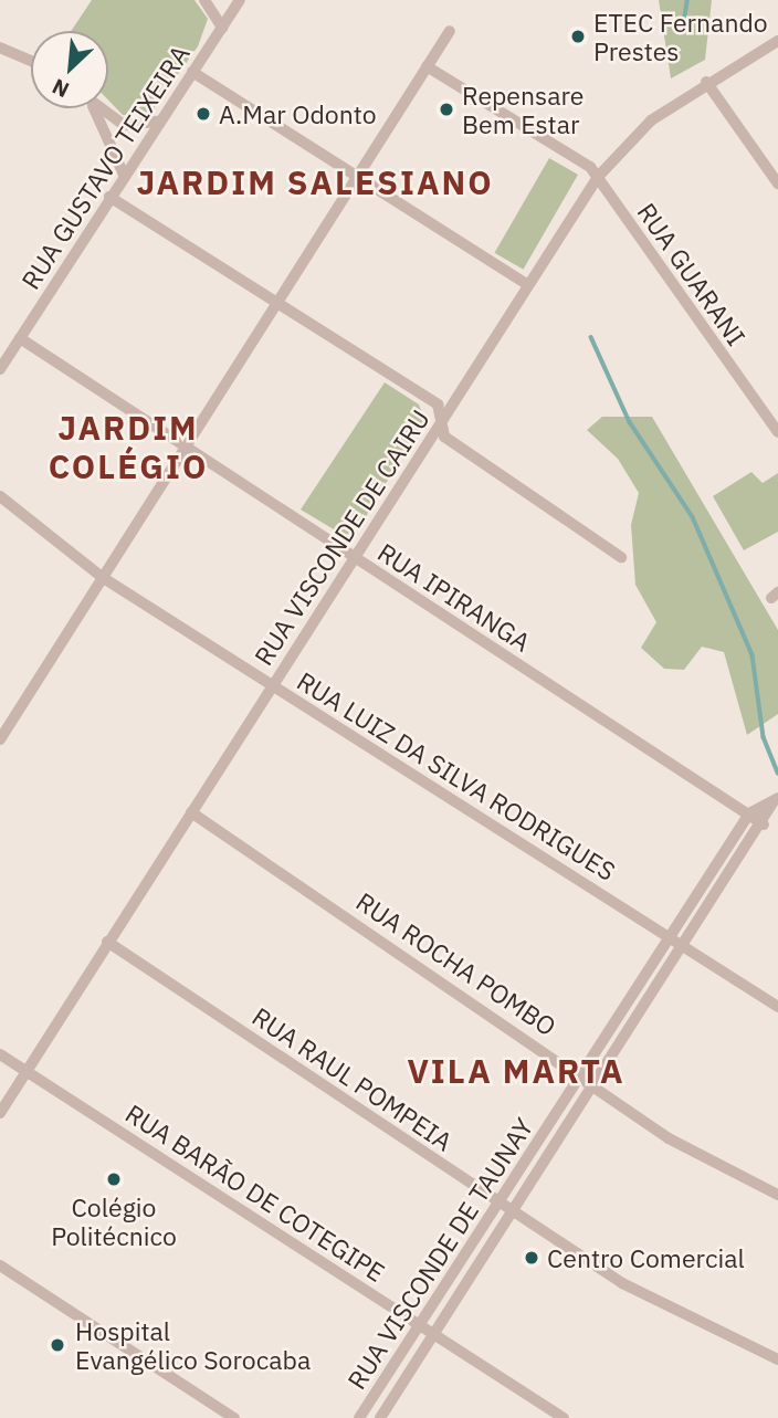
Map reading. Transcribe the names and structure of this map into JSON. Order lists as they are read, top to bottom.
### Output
{
  "streets": {
    "street": [
      "RUA GUSTAVO TEIXEIRA",
      "RUA GUARANI",
      "RUA VISCONDE DE CAIRU",
      "RUA IPIRANGA",
      "RUA LUIZ DA SILVA RODRIGUES",
      "RUA ROCHA POMBO",
      "RUA RAUL POMPEIA",
      "RUA BARÃO DE COTEGIPE",
      "RUA VISCONDE DE TAUNAY"
    ]
  },
  "crossings": [
    ["RUA GUSTAVO TEIXEIRA", "RUA IPIRANGA"],
    ["RUA GUARANI", "RUA VISCONDE DE CAIRU"],
    ["RUA VISCONDE DE CAIRU", "RUA IPIRANGA"],
    ["RUA VISCONDE DE CAIRU", "RUA LUIZ DA SILVA RODRIGUES"],
    ["RUA VISCONDE DE CAIRU", "RUA ROCHA POMBO"],
    ["RUA VISCONDE DE CAIRU", "RUA RAUL POMPEIA"],
    ["RUA VISCONDE DE CAIRU", "RUA BARÃO DE COTEGIPE"],
    ["RUA IPIRANGA", "RUA VISCONDE DE TAUNAY"],
    ["RUA LUIZ DA SILVA RODRIGUES", "RUA VISCONDE DE TAUNAY"],
    ["RUA ROCHA POMBO", "RUA VISCONDE DE TAUNAY"],
    ["RUA RAUL POMPEIA", "RUA VISCONDE DE TAUNAY"],
    ["RUA BARÃO DE COTEGIPE", "RUA VISCONDE DE TAUNAY"]
  ],
  "districts": ["JARDIM SALESIANO", "JARDIM COLÉGIO", "VILA MARTA"],
  "places": [
    "ETEC Fernando Prestes",
    "Repensare Bem Estar",
    "A.Mar Odonto",
    "Colégio Politécnico",
    "Centro Comercial",
    "Hospital Evangélico Sorocaba"
  ],
  "north": "bottom left"
}
